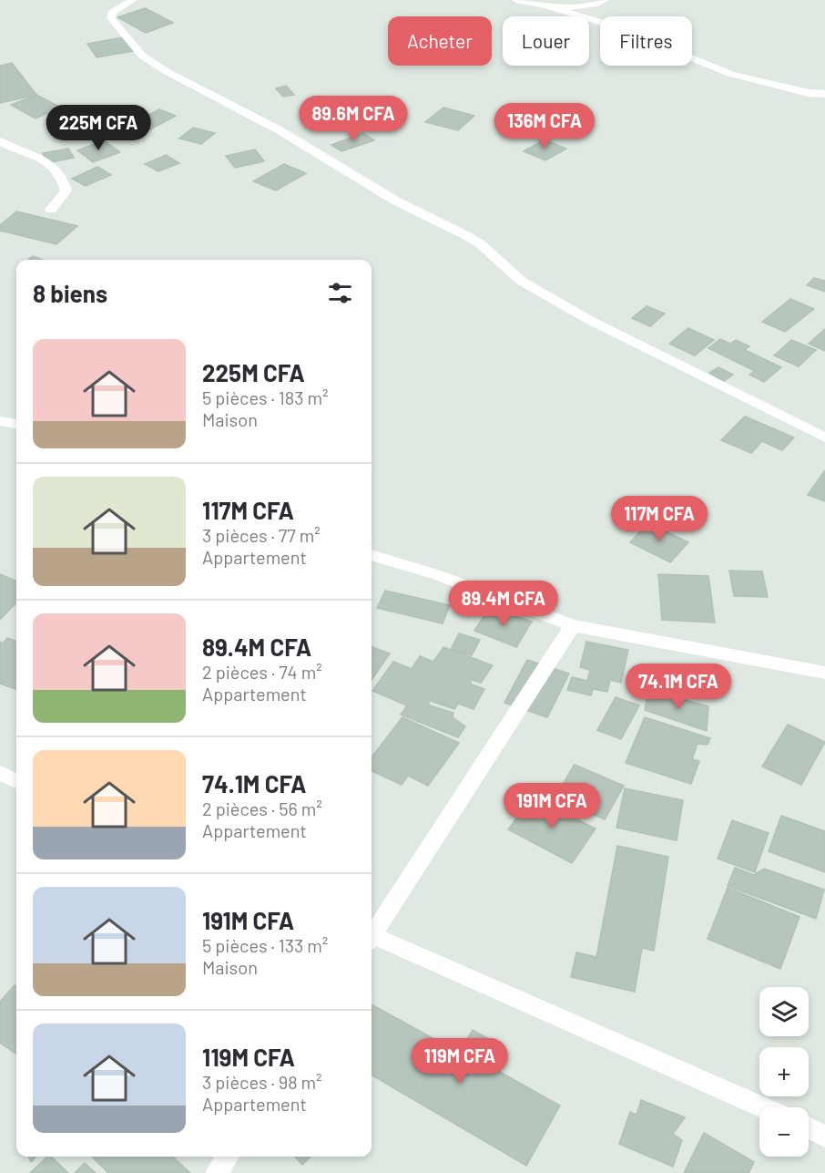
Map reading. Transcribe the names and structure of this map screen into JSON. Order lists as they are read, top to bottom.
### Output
{
  "page": {
    "chip": ["Acheter", "Louer", "Filtres"],
    "price": [
      "89.6M CFA",
      "136M CFA",
      "225M CFA",
      "117M CFA",
      "89.4M CFA",
      "74.1M CFA",
      "191M CFA",
      "119M CFA"
    ],
    "heading": "8 biens",
    "list": [
      {
        "name": "225M CFA",
        "note": "5 pièces · 183 m² · Maison"
      },
      {
        "name": "117M CFA",
        "note": "3 pièces · 77 m² · Appartement"
      },
      {
        "name": "89.4M CFA",
        "note": "2 pièces · 74 m² · Appartement"
      },
      {
        "name": "74.1M CFA",
        "note": "2 pièces · 56 m² · Appartement"
      },
      {
        "name": "191M CFA",
        "note": "5 pièces · 133 m² · Maison"
      },
      {
        "name": "119M CFA",
        "note": "3 pièces · 98 m² · Appartement"
      }
    ],
    "map_buttons": ["+", "−"]
  }
}
